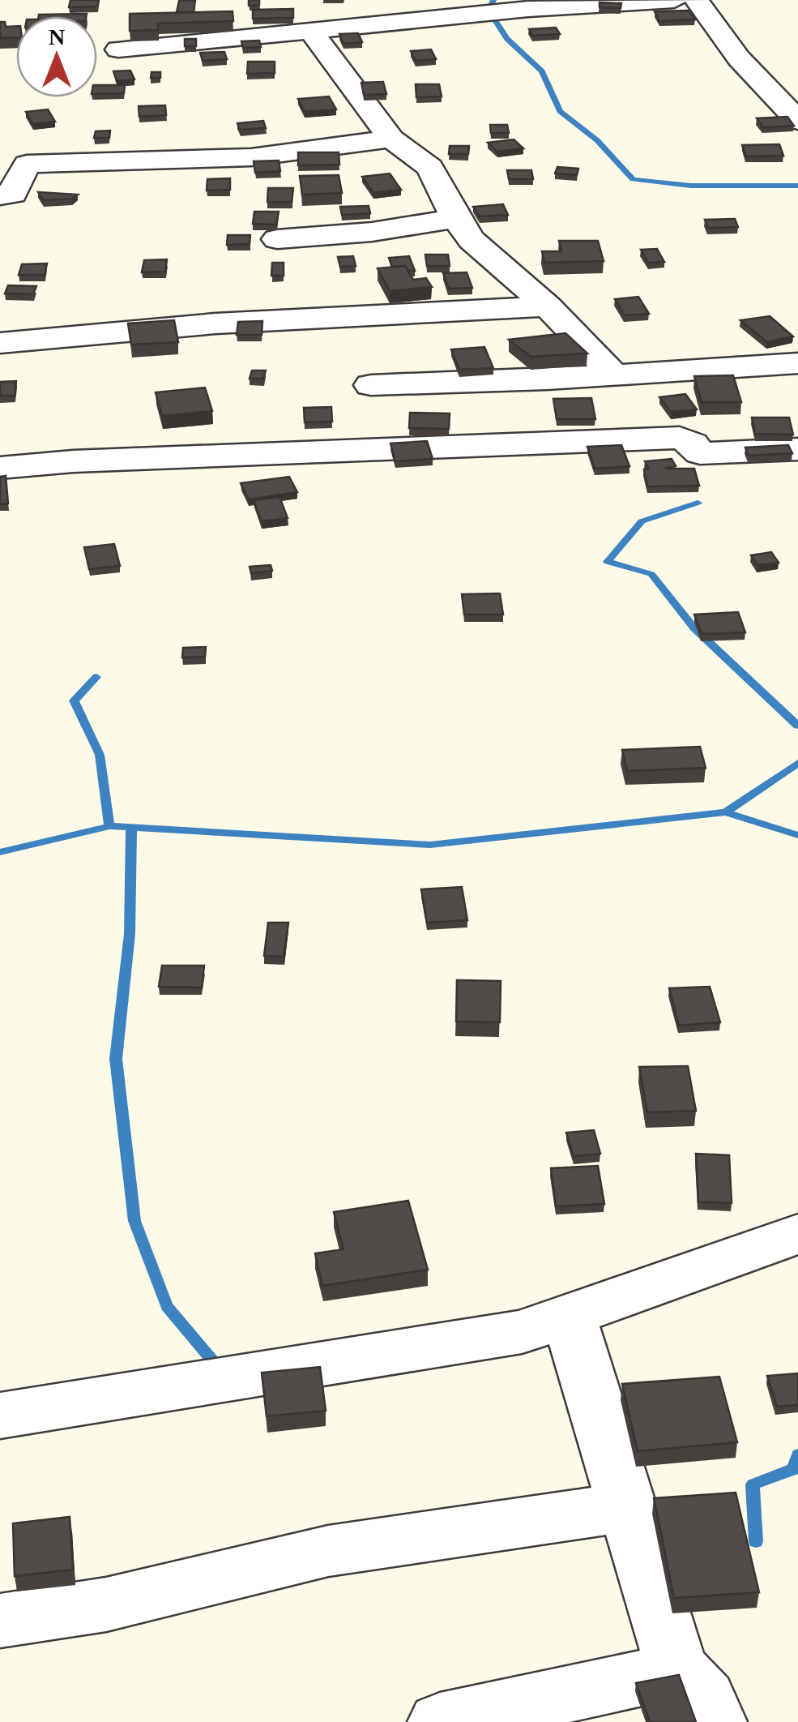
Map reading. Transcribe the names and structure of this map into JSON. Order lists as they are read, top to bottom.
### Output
{
  "north": "top"
}
